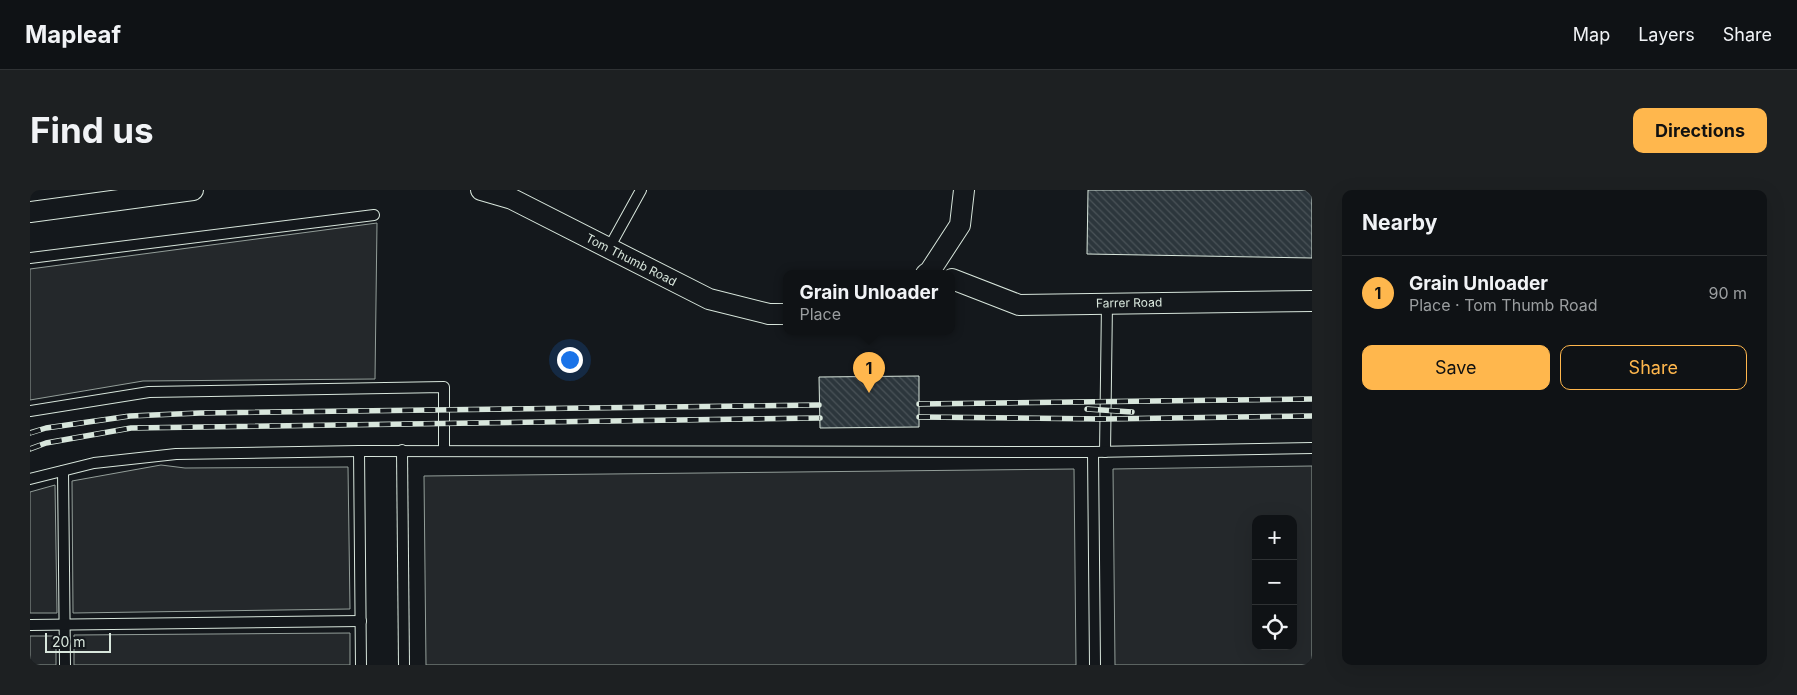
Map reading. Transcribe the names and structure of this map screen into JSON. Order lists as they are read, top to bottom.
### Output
{
  "streets": {
    "street": ["Tom Thumb Road", "Farrer Road"]
  },
  "scale_bar": "20 m",
  "page": {
    "header": "Mapleaf",
    "nav": ["Map", "Layers", "Share"],
    "buttons": [
      "Directions",
      ["Save", "Share"]
    ],
    "title": "Find us",
    "heading": "Nearby",
    "list": [
      {
        "mark": "1",
        "name": "Grain Unloader",
        "note": "Place · Tom Thumb Road",
        "value": "90 m"
      }
    ],
    "popup": ["Grain Unloader", "Place"],
    "pins": "1",
    "map_buttons": ["+", "−"],
    "scale": "20 m"
  }
}
